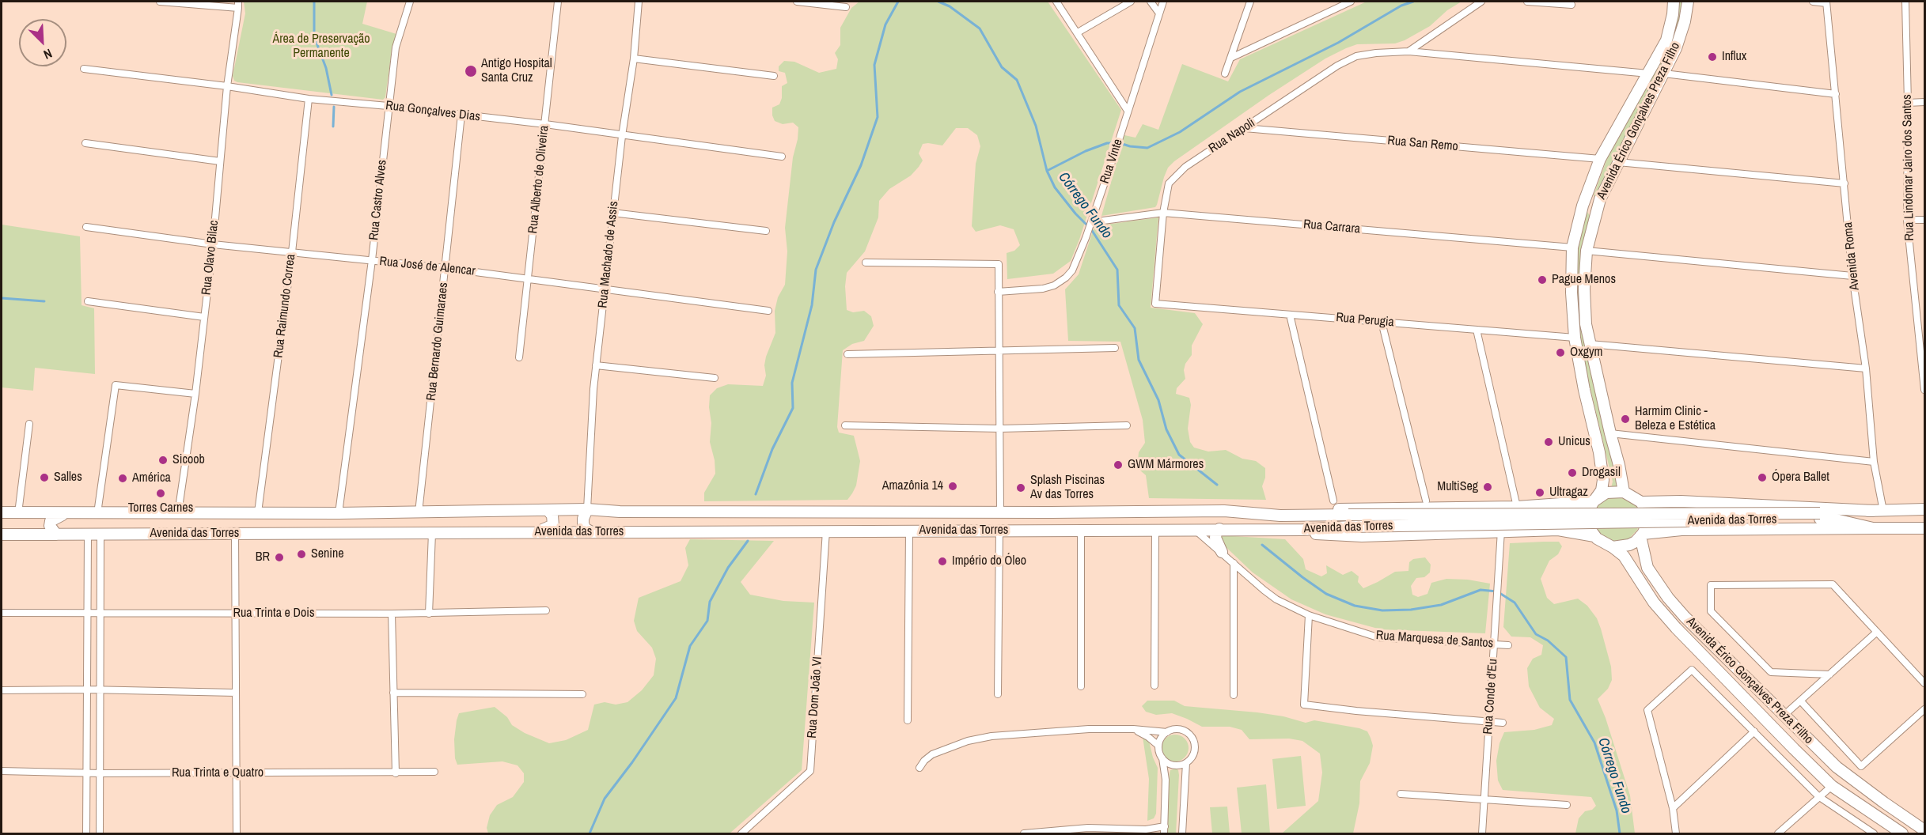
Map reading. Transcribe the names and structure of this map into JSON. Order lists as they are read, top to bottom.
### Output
{
  "streets": {
    "main road": ["Avenida Érico Gonçalves Preza Filho", "Avenida das Torres"],
    "street": [
      "Rua Gonçalves Dias",
      "Rua Napoli",
      "Rua San Remo",
      "Rua Vinte",
      "Rua Lindomar Jairo dos Santos",
      "Rua Alberto de Oliveira",
      "Rua Castro Alves",
      "Rua Carrara",
      "Rua Machado de Assis",
      "Avenida Roma",
      "Rua Olavo Bilac",
      "Rua José de Alencar",
      "Rua Raimundo Correa",
      "Rua Perugia",
      "Rua Bernardo Guimaraes",
      "Rua Trinta e Dois",
      "Rua Marquesa de Santos",
      "Rua Conde d'Eu",
      "Rua Dom João VI",
      "Rua Trinta e Quatro"
    ]
  },
  "crossings": [
    ["Rua Gonçalves Dias", "Rua Alberto de Oliveira"],
    ["Rua Gonçalves Dias", "Rua Castro Alves"],
    ["Rua Gonçalves Dias", "Rua Machado de Assis"],
    ["Rua Gonçalves Dias", "Rua Olavo Bilac"],
    ["Rua Gonçalves Dias", "Rua Raimundo Correa"],
    ["Rua Gonçalves Dias", "Rua Bernardo Guimaraes"],
    ["Avenida Érico Gonçalves Preza Filho", "Rua Napoli"],
    ["Avenida Érico Gonçalves Preza Filho", "Rua San Remo"],
    ["Avenida Érico Gonçalves Preza Filho", "Rua Carrara"],
    ["Avenida Érico Gonçalves Preza Filho", "Rua Perugia"],
    ["Rua Napoli", "Rua San Remo"],
    ["Rua Napoli", "Rua Carrara"],
    ["Rua Napoli", "Rua Perugia"],
    ["Rua Vinte", "Rua Carrara"],
    ["Rua Alberto de Oliveira", "Rua José de Alencar"],
    ["Rua Castro Alves", "Rua José de Alencar"],
    ["Rua Castro Alves", "Avenida das Torres"],
    ["Rua Machado de Assis", "Rua José de Alencar"],
    ["Rua Machado de Assis", "Avenida das Torres"],
    ["Avenida Roma", "Avenida das Torres"],
    ["Rua Olavo Bilac", "Rua José de Alencar"],
    ["Rua Olavo Bilac", "Avenida das Torres"],
    ["Rua José de Alencar", "Rua Raimundo Correa"],
    ["Rua José de Alencar", "Rua Bernardo Guimaraes"],
    ["Rua Raimundo Correa", "Avenida das Torres"],
    ["Rua Bernardo Guimaraes", "Avenida das Torres"],
    ["Avenida das Torres", "Rua Marquesa de Santos"],
    ["Avenida das Torres", "Rua Dom João VI"],
    ["Rua Marquesa de Santos", "Rua Conde d'Eu"]
  ],
  "water": ["Córrego Fundo"],
  "parks": ["Área de Preservação Permanente"],
  "places": [
    "Influx",
    "Antigo Hospital Santa Cruz",
    "Pague Menos",
    "Oxgym",
    "Harmim Clinic - Beleza e Estética",
    "Unicus",
    "Sicoob",
    "GWM Mármores",
    "Drogasil",
    "Salles",
    "Ópera Ballet",
    "América",
    "Amazônia 14",
    "MultiSeg",
    "Splash Piscinas Av das Torres",
    "Ultragaz",
    "Torres Carnes",
    "Senine",
    "BR",
    "Império do Óleo"
  ],
  "north": "bottom right"
}
